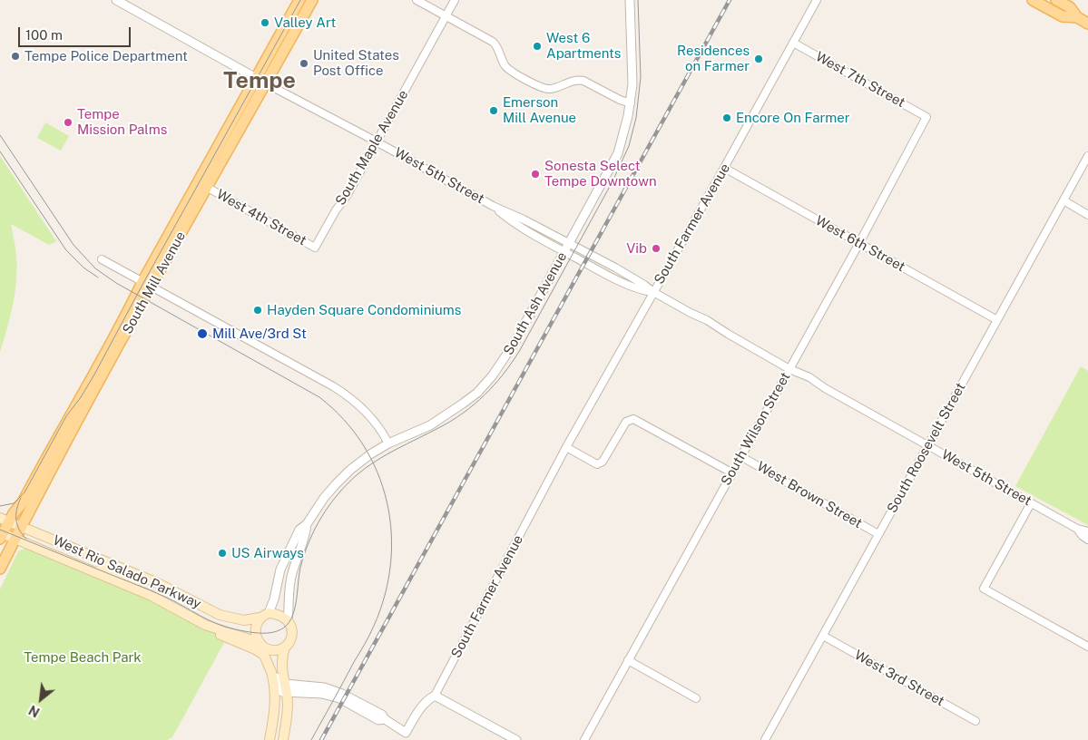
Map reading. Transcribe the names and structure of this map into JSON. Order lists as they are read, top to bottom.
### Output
{
  "streets": {
    "main road": ["South Mill Avenue", "West Rio Salado Parkway"],
    "street": [
      "West 7th Street",
      "South Maple Avenue",
      "West 5th Street",
      "West 4th Street",
      "South Farmer Avenue",
      "West 6th Street",
      "South Ash Avenue",
      "South Wilson Street",
      "South Roosevelt Street",
      "West Brown Street",
      "West 3rd Street"
    ]
  },
  "crossings": [
    ["West 7th Street", "South Farmer Avenue"],
    ["West 7th Street", "South Wilson Street"],
    ["South Maple Avenue", "West 5th Street"],
    ["South Maple Avenue", "West 4th Street"],
    ["West 5th Street", "South Farmer Avenue"],
    ["West 5th Street", "South Mill Avenue"],
    ["West 5th Street", "South Ash Avenue"],
    ["West 5th Street", "South Wilson Street"],
    ["West 5th Street", "South Roosevelt Street"],
    ["West 4th Street", "South Mill Avenue"],
    ["South Farmer Avenue", "West 6th Street"],
    ["West 6th Street", "South Wilson Street"],
    ["West 6th Street", "South Roosevelt Street"],
    ["South Mill Avenue", "West Rio Salado Parkway"],
    ["South Ash Avenue", "West Rio Salado Parkway"],
    ["South Wilson Street", "West Brown Street"],
    ["South Roosevelt Street", "West Brown Street"],
    ["South Roosevelt Street", "West 3rd Street"]
  ],
  "districts": ["Tempe"],
  "parks": ["Tempe Beach Park"],
  "places": [
    "Valley Art",
    "West 6 Apartments",
    "Tempe Police Department",
    "Residences on Farmer",
    "United States Post Office",
    "Emerson Mill Avenue",
    "Encore On Farmer",
    "Tempe Mission Palms",
    "Sonesta Select Tempe Downtown",
    "Vib",
    "Hayden Square Condominiums",
    "Mill Ave/3rd St",
    "US Airways"
  ],
  "scale_bar": "100 m",
  "north": "bottom left"
}
